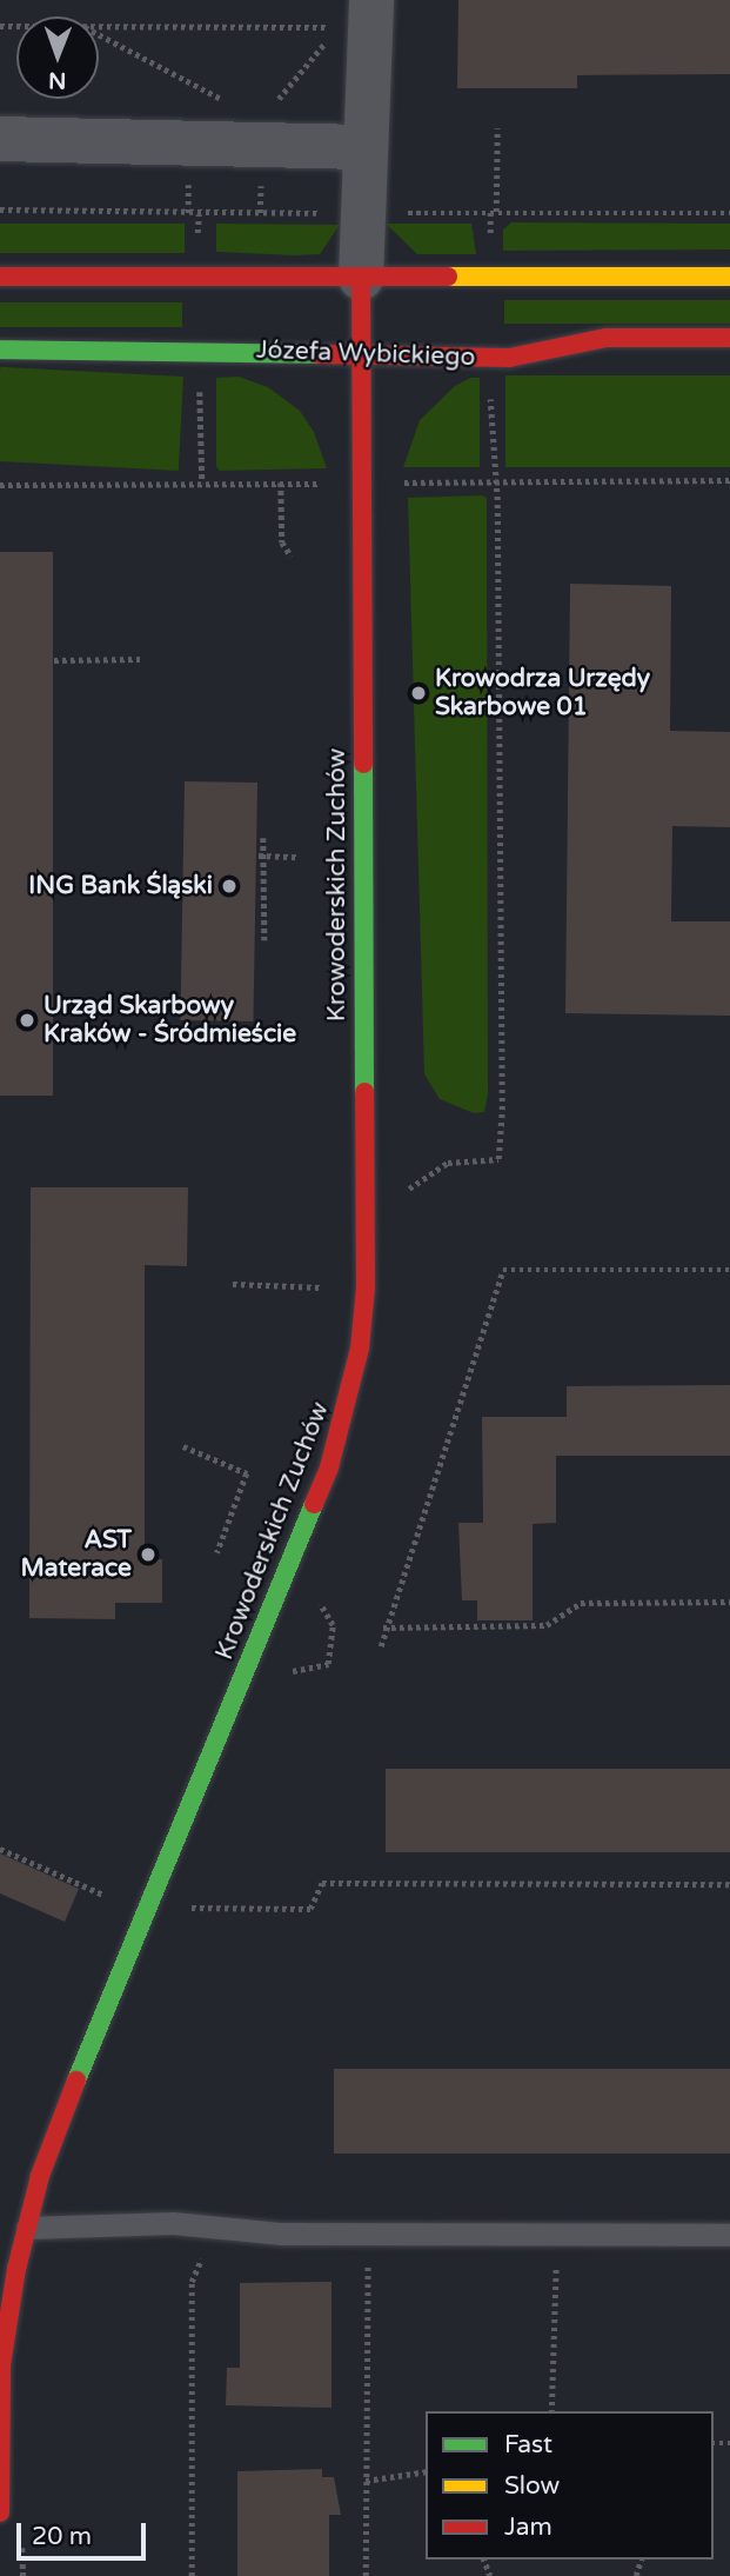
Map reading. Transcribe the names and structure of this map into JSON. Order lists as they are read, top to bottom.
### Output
{
  "streets": {
    "street": ["Józefa Wybickiego", "Krowoderskich Zuchów"]
  },
  "crossings": [
    ["Józefa Wybickiego", "Krowoderskich Zuchów"]
  ],
  "places": [
    "Krowodrza Urzędy Skarbowe 01",
    "ING Bank Śląski",
    "Urząd Skarbowy Kraków - Śródmieście",
    "AST Materace"
  ],
  "legend": ["Fast", "Slow", "Jam"],
  "scale_bar": "20 m",
  "north": "bottom"
}
